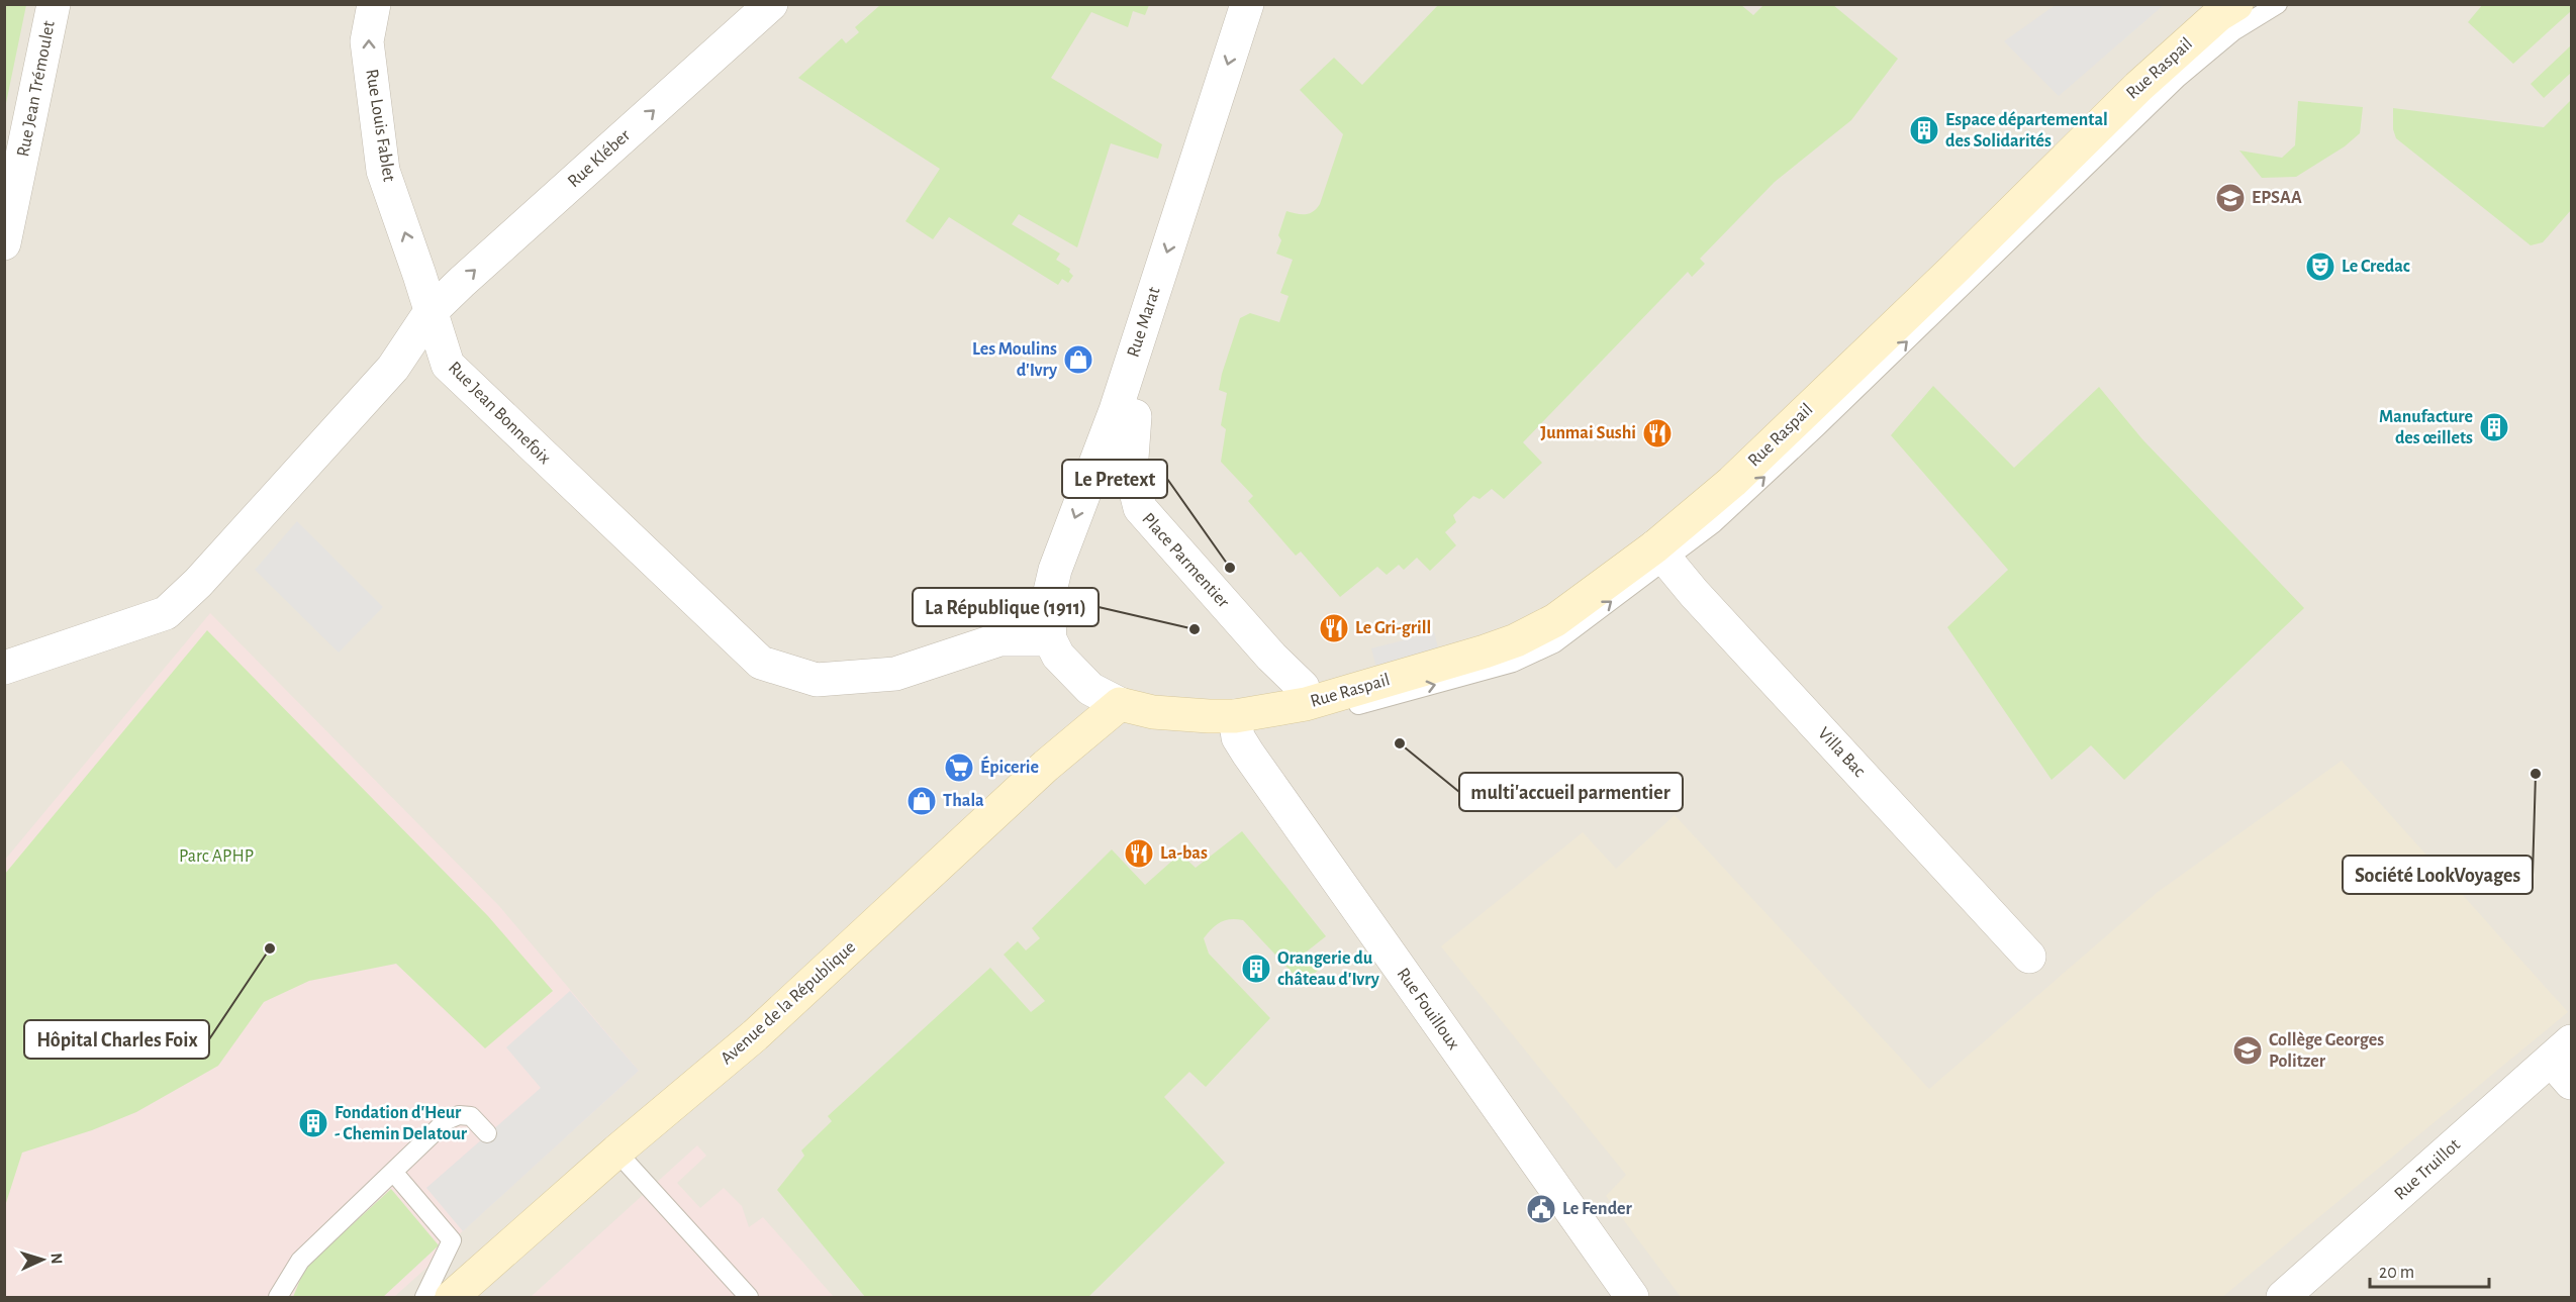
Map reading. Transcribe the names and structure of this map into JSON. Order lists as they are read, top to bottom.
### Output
{
  "streets": {
    "street": [
      "Rue Raspail",
      "Rue Jean Trémoulet",
      "Rue Louis Fablet",
      "Rue Kléber",
      "Rue Marat",
      "Rue Jean Bonnefoix",
      "Place Parmentier",
      "Villa Bac",
      "Avenue de la République",
      "Rue Fouilloux",
      "Rue Truillot"
    ]
  },
  "crossings": [
    ["Rue Raspail", "Place Parmentier"],
    ["Rue Raspail", "Villa Bac"],
    ["Rue Raspail", "Avenue de la République"],
    ["Rue Raspail", "Rue Fouilloux"],
    ["Rue Louis Fablet", "Rue Kléber"],
    ["Rue Louis Fablet", "Rue Jean Bonnefoix"],
    ["Rue Kléber", "Rue Jean Bonnefoix"],
    ["Rue Marat", "Rue Jean Bonnefoix"]
  ],
  "one_way": ["Rue Louis Fablet", "Rue Kléber", "Rue Marat"],
  "parks": ["Parc APHP"],
  "places": {
    "building": [
      "Espace départemental des Solidarités",
      "Manufacture des œillets",
      "Orangerie du château d'Ivry",
      "Fondation d'Heur - Chemin Delatour"
    ],
    "school or university": ["EPSAA", "Collège Georges Politzer"],
    "theatre": ["Le Credac"],
    "shop": ["Les Moulins d'Ivry", "Thala"],
    "restaurant": ["Junmai Sushi", "Le Gri-grill", "La-bas"],
    "other": [
      "Le Pretext",
      "La République (1911)",
      "multi'accueil parmentier",
      "Société LookVoyages",
      "Hôpital Charles Foix"
    ],
    "supermarket": ["Épicerie"],
    "public building": ["Le Fender"]
  },
  "scale_bar": "20 m",
  "north": "right"
}
